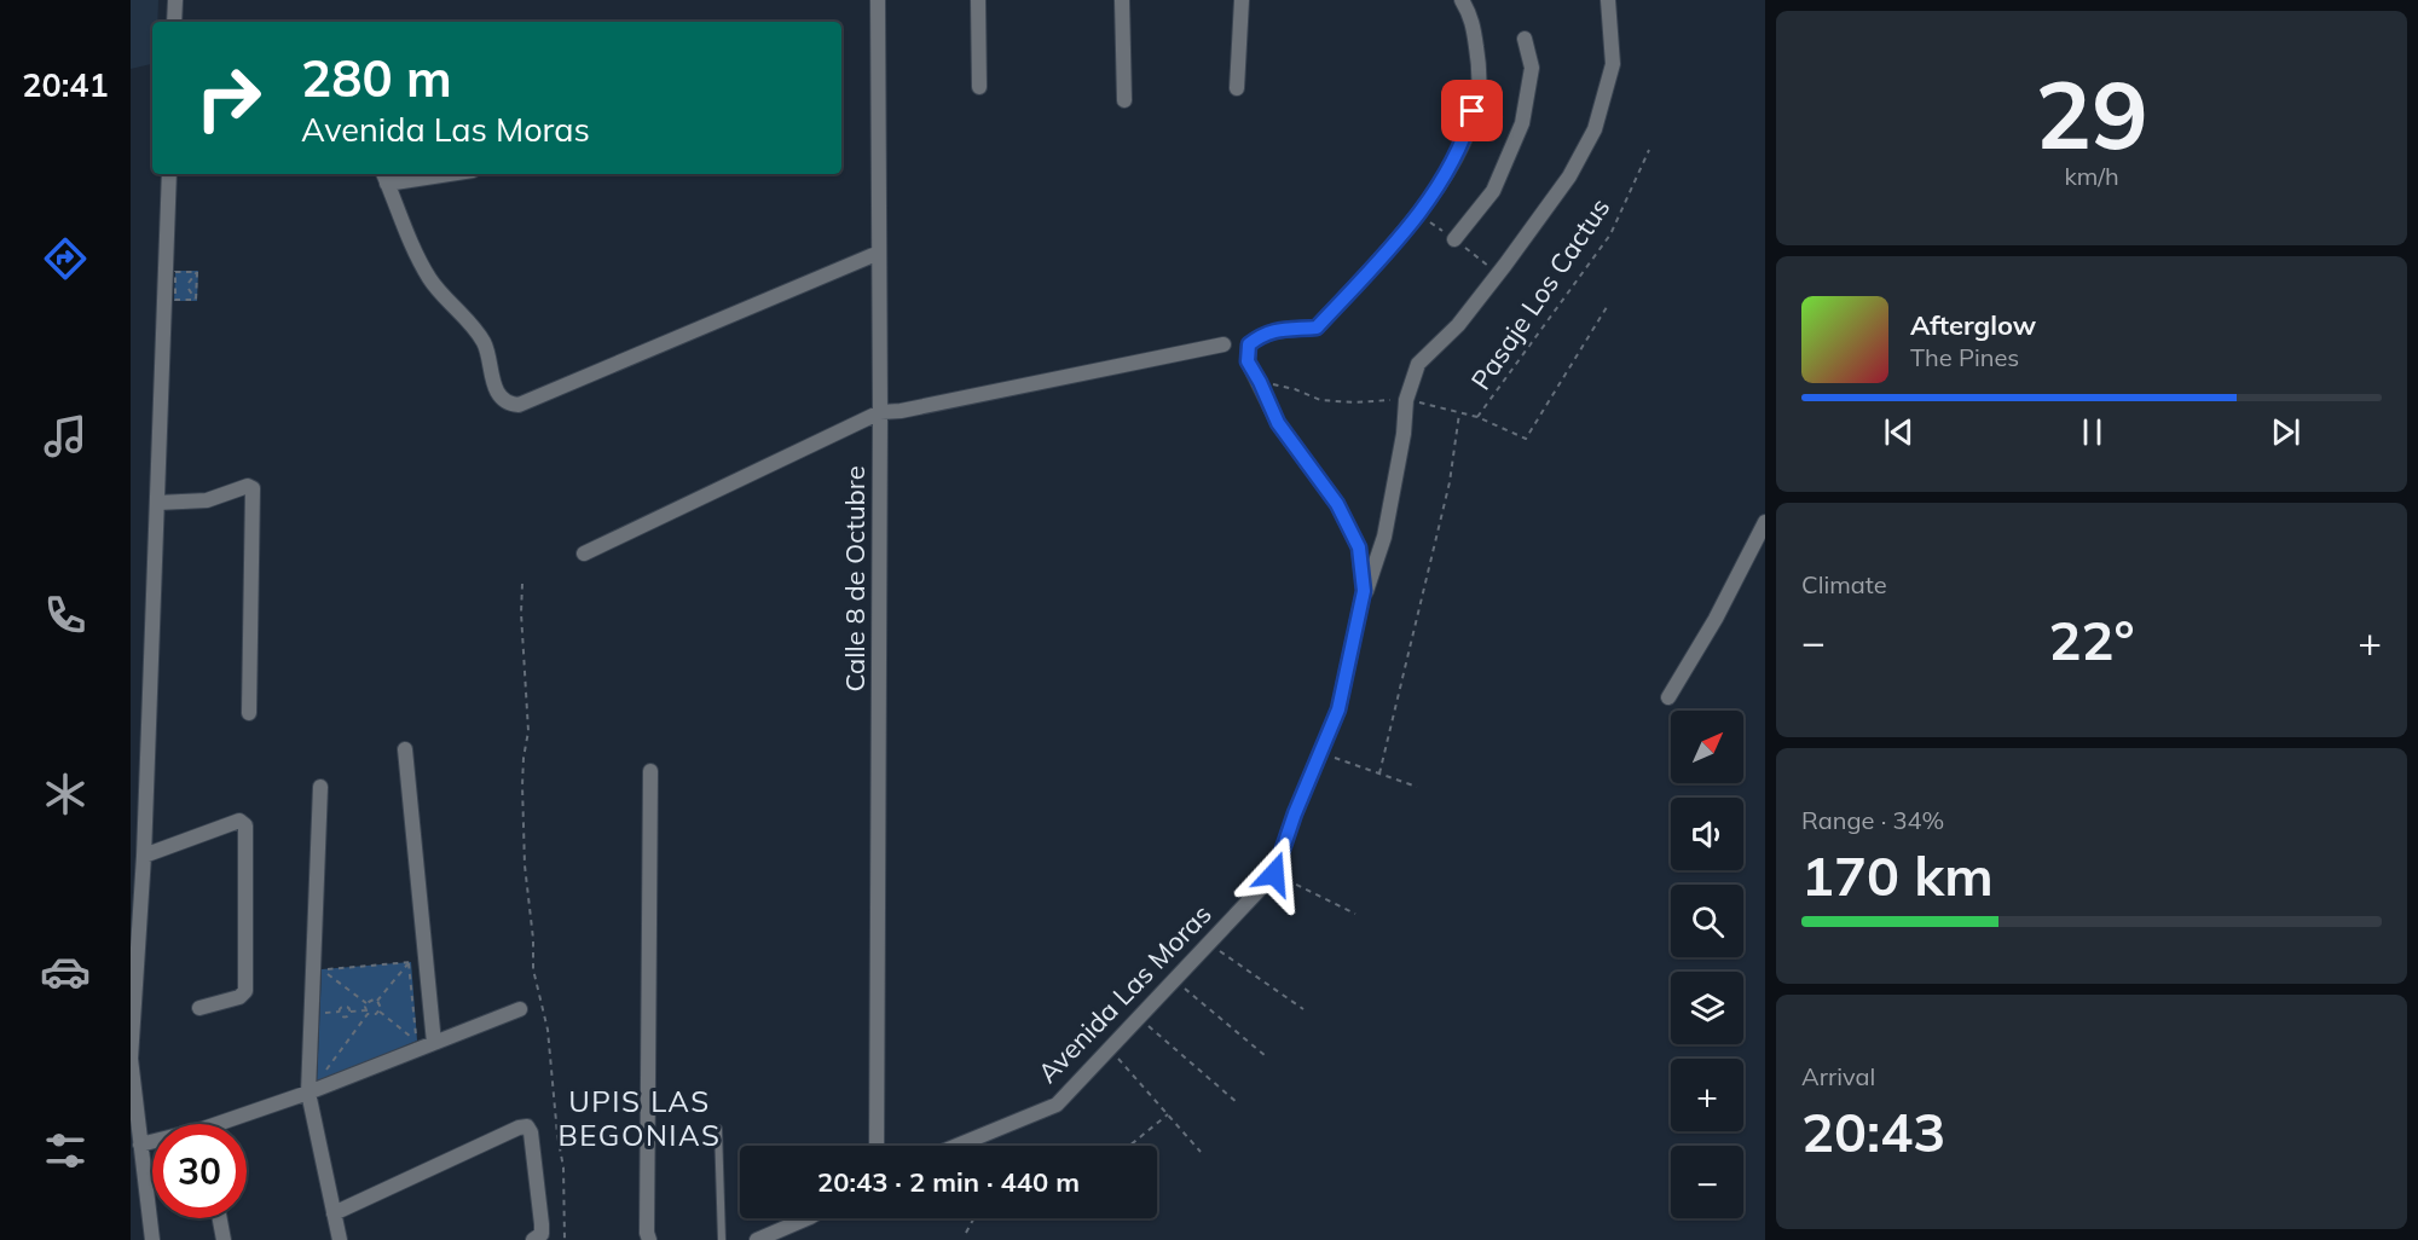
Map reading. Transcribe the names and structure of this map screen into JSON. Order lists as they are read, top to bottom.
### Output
{
  "streets": {
    "street": ["Calle 8 de Octubre", "Avenida Las Moras"],
    "path": ["Pasaje Los Cactus"]
  },
  "districts": ["UPIS LAS BEGONIAS"],
  "north": "top right",
  "page": {
    "tabs": "20:41",
    "tile": [
      ["29", "km/h"],
      "Climate",
      ["Range · 34%", "170 km"],
      ["Arrival", "20:43"]
    ],
    "turn": ["280 m", "Avenida Las Moras"],
    "song": ["Afterglow", "The Pines"],
    "heat": ["−", "22°", "+"],
    "map_buttons": ["+", "−"],
    "limit": "30",
    "trip": "20:43 · 2 min · 440 m"
  }
}
